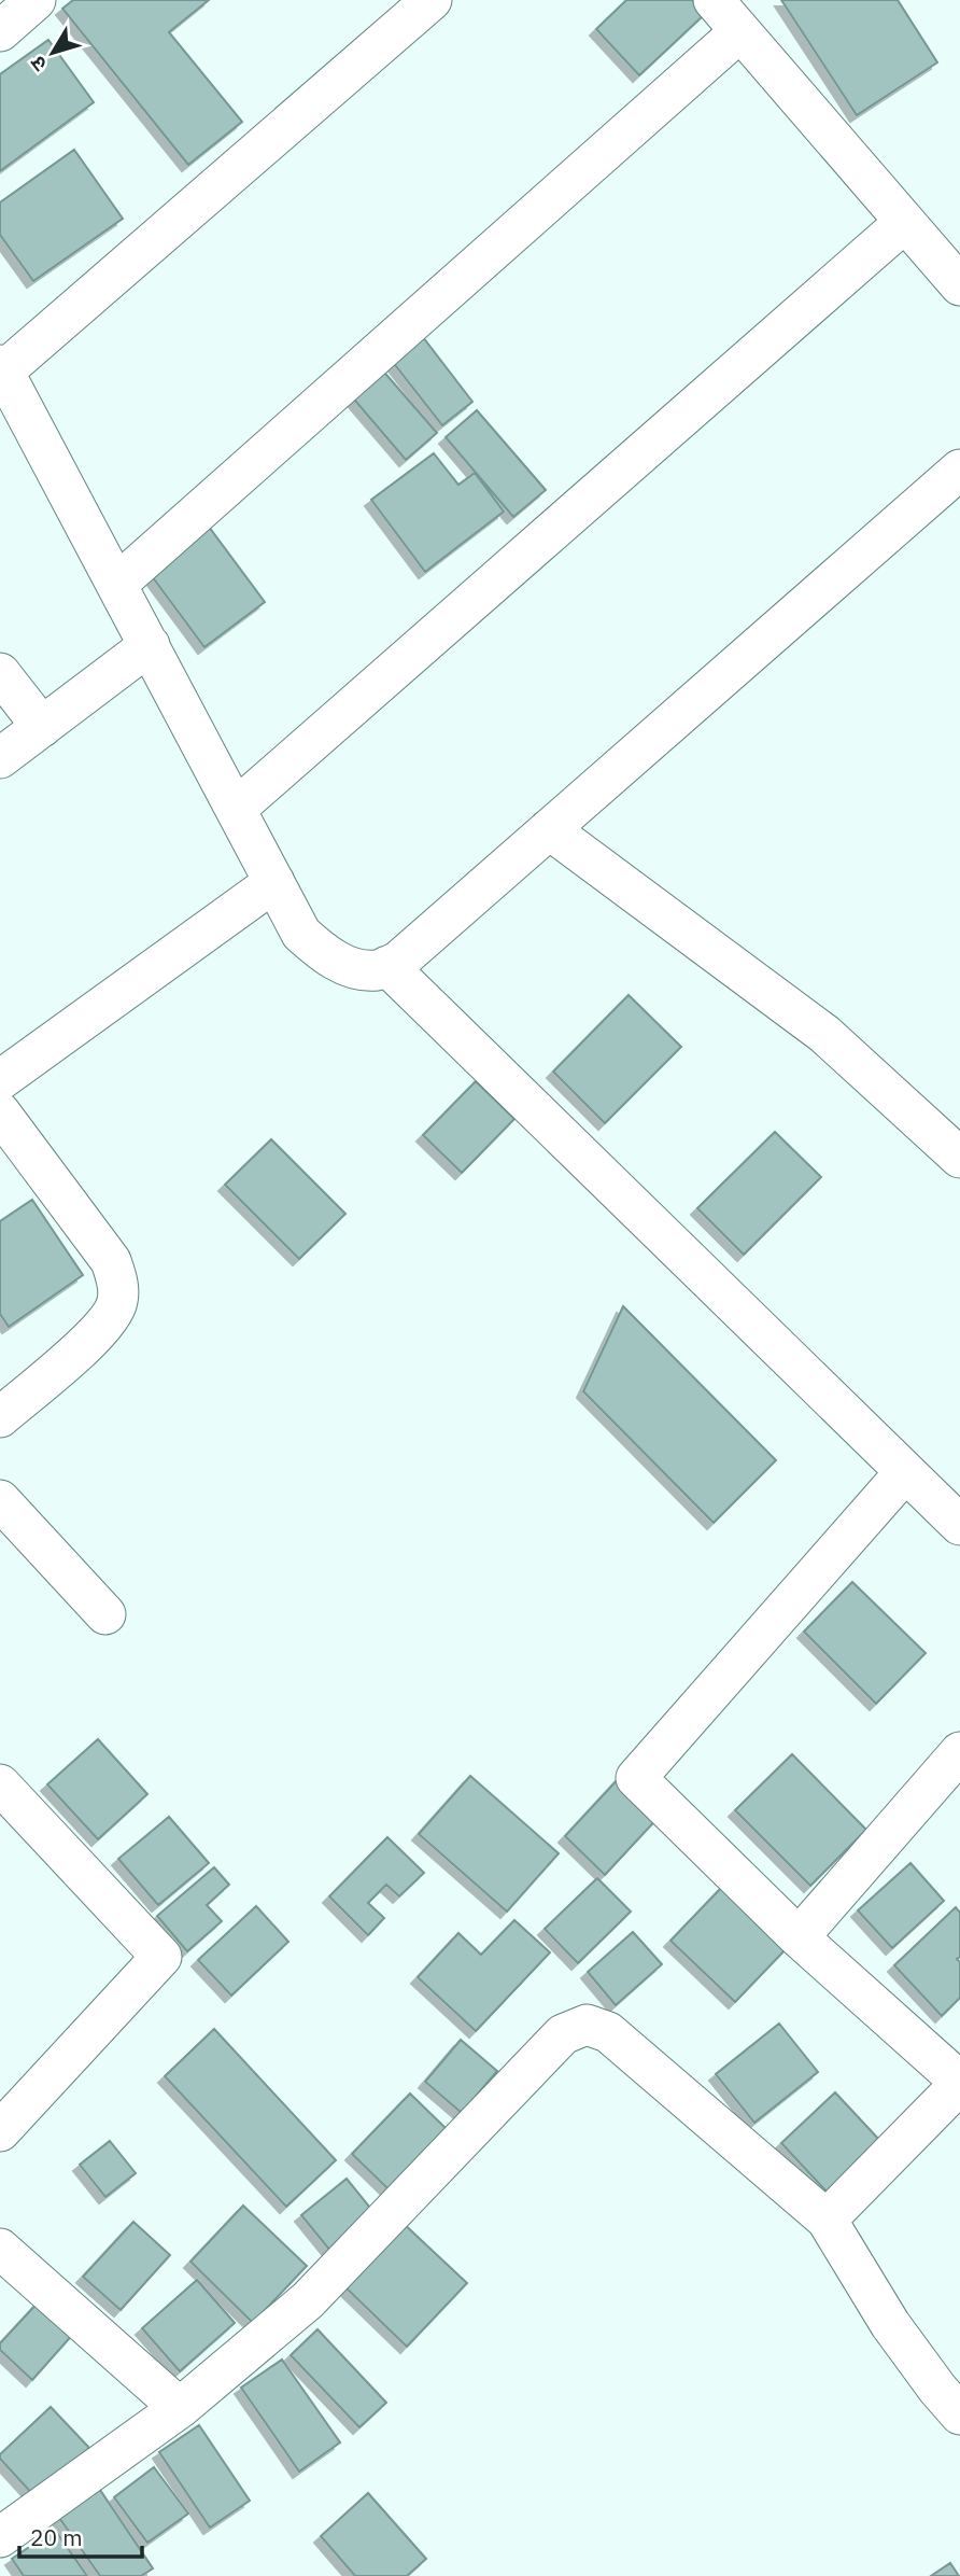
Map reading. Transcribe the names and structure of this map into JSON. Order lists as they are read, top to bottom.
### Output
{
  "scale_bar": "20 m",
  "north": "bottom left"
}
